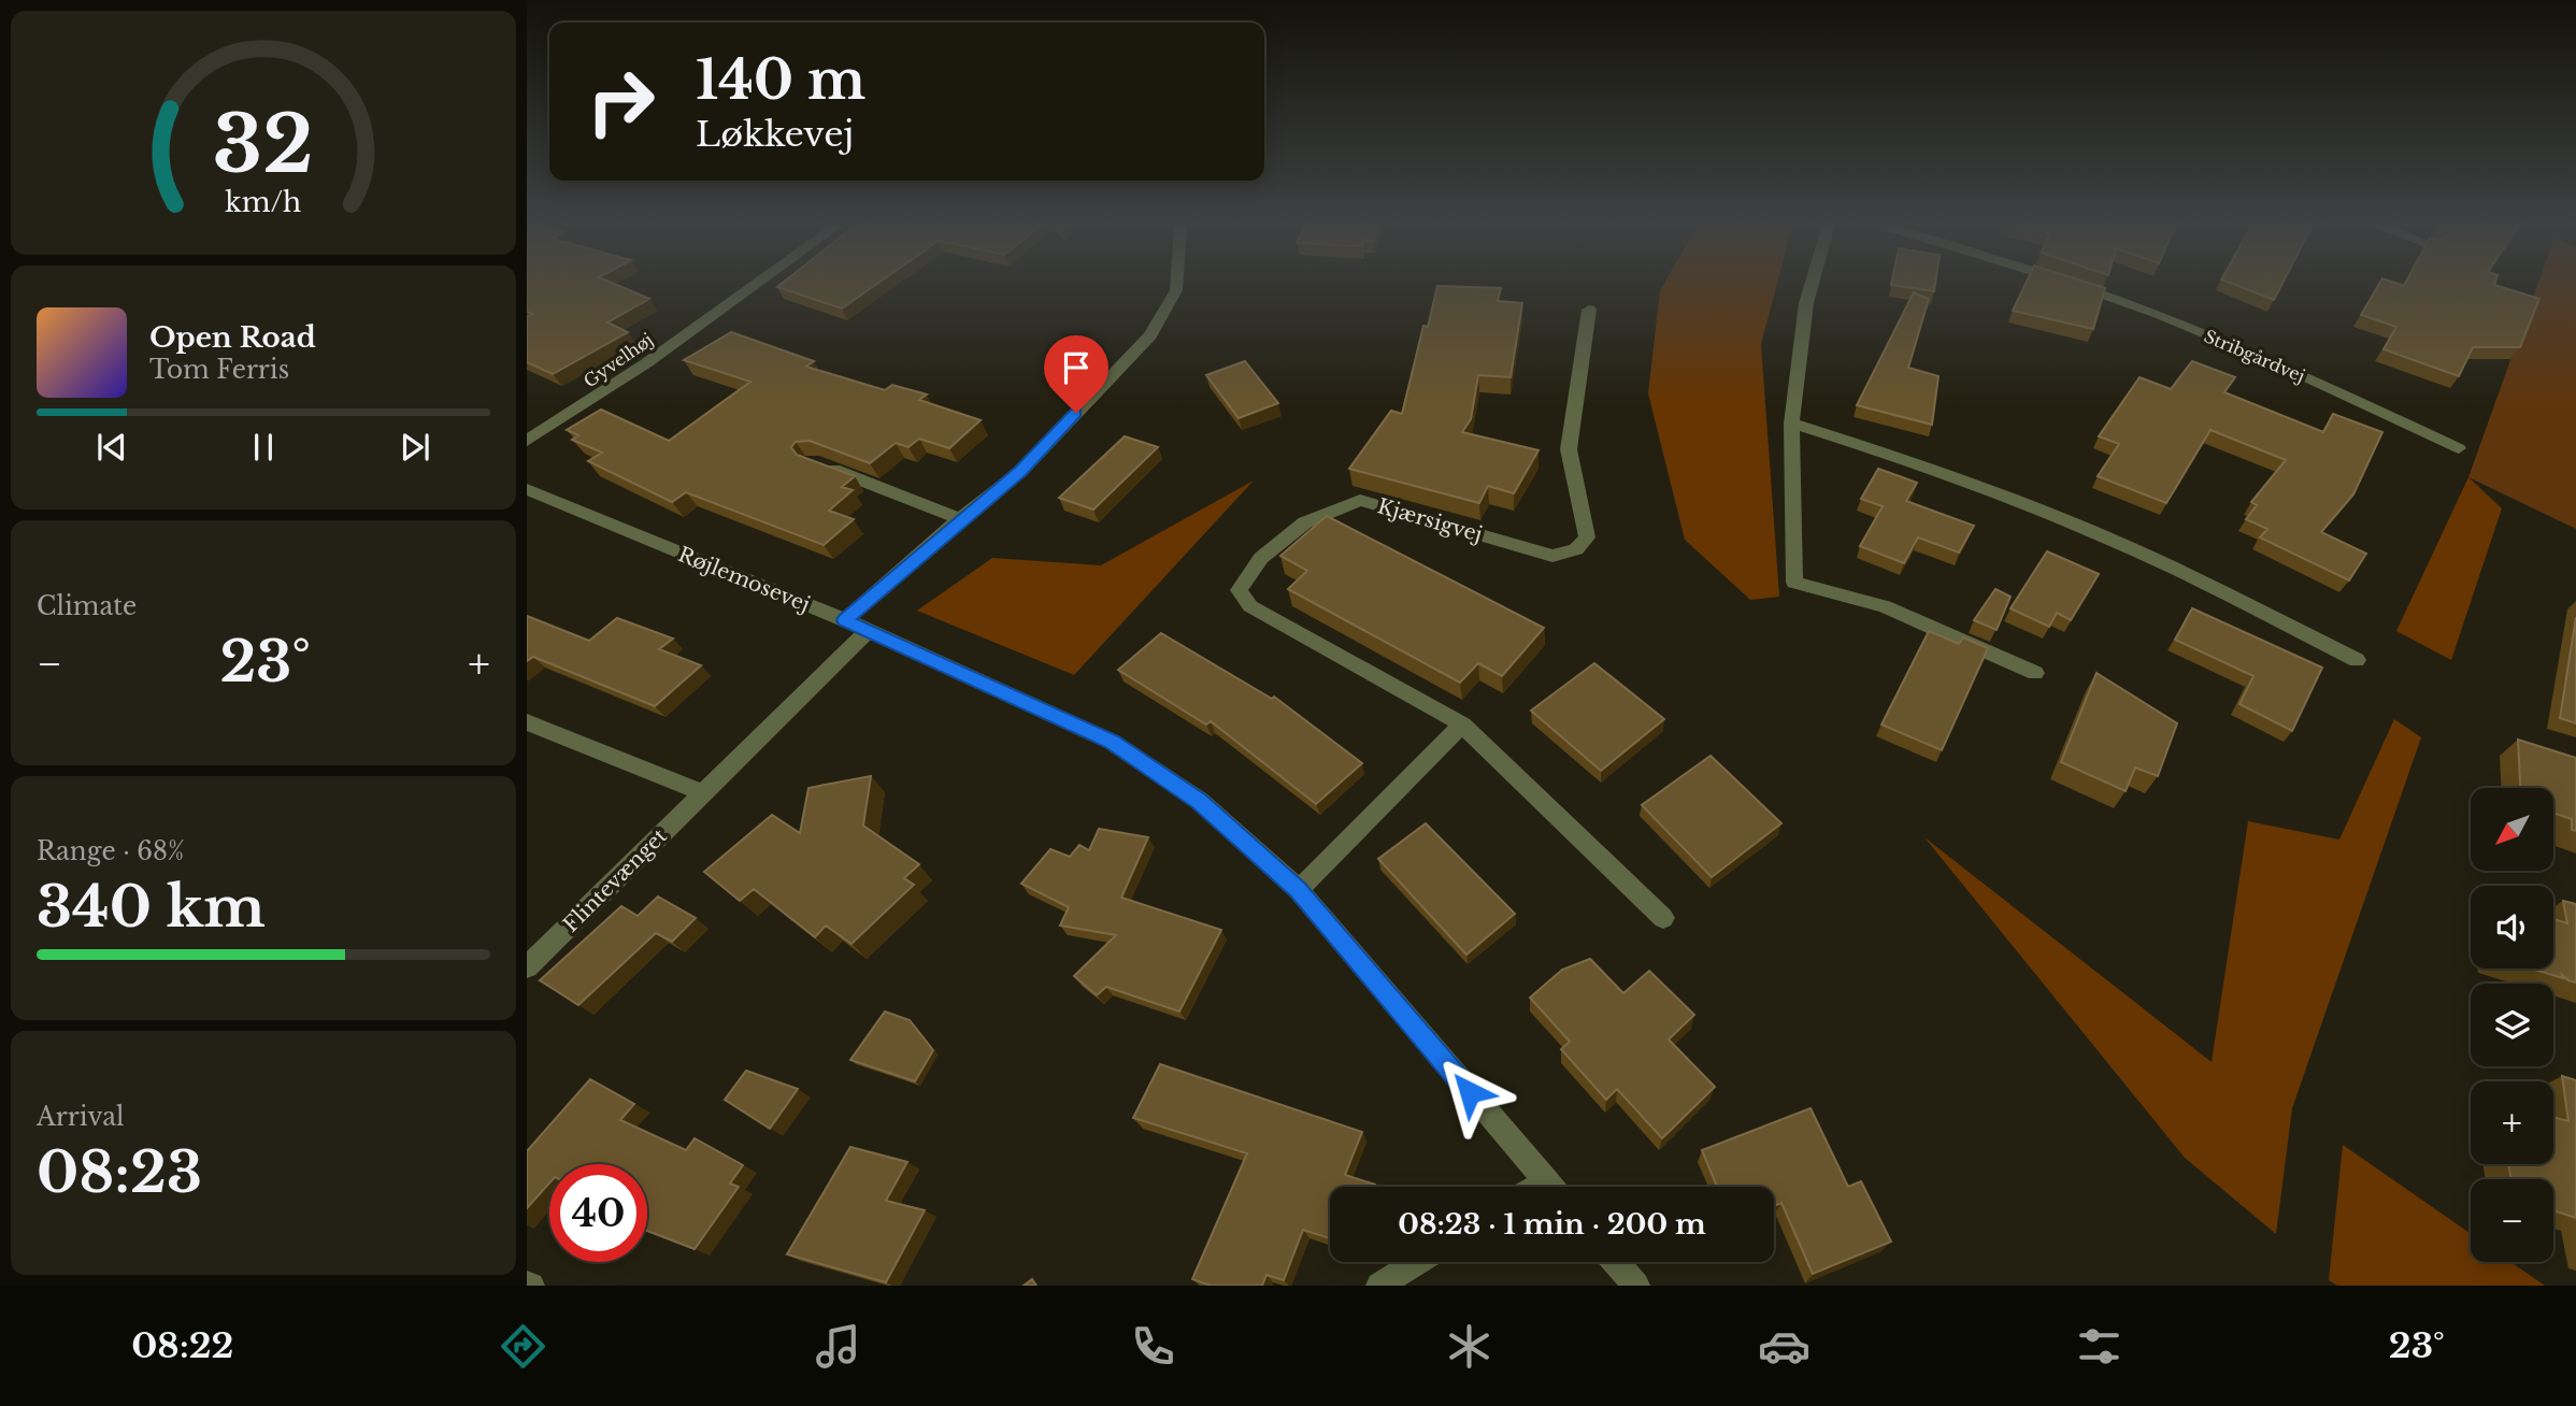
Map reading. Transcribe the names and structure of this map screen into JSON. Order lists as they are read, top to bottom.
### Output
{
  "streets": {
    "street": [
      "Stribgårdvej",
      "Gyvelhøj",
      "Kjærsigvej",
      "Røjlemosevej",
      "Flintevænget"
    ]
  },
  "crossings": [
    ["Røjlemosevej", "Flintevænget"]
  ],
  "north": "bottom left",
  "page": {
    "turn": ["140 m", "Løkkevej"],
    "song": ["Open Road", "Tom Ferris"],
    "tile": [
      "Climate",
      ["Range · 68%", "340 km"],
      ["Arrival", "08:23"]
    ],
    "heat": ["−", "23°", "+"],
    "map_buttons": ["+", "−"],
    "limit": "40",
    "trip": "08:23 · 1 min · 200 m",
    "tabs": ["08:22", "23°"],
    "gauge": ["32", "km/h"]
  }
}
